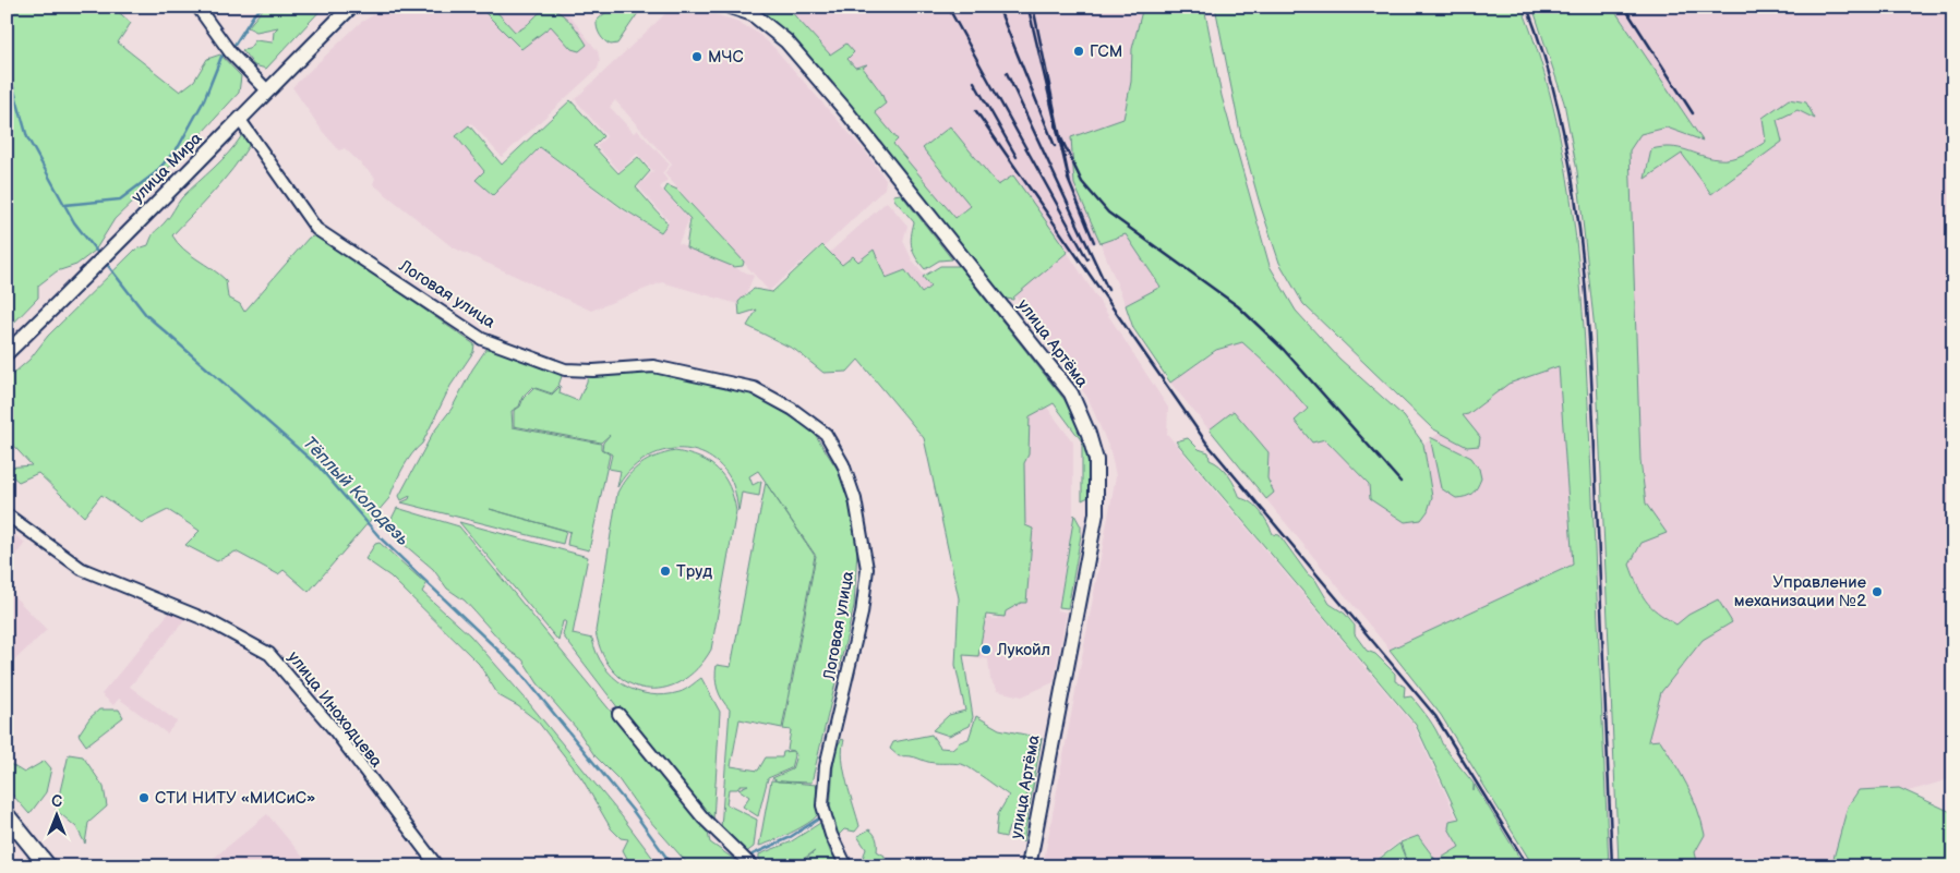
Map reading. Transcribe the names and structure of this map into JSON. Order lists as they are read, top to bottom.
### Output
{
  "streets": {
    "street": [
      "улица Мира",
      "Логовая улица",
      "улица Артёма",
      "улица Иноходцева"
    ]
  },
  "crossings": [
    ["улица Мира", "Логовая улица"]
  ],
  "water": ["Тёплый Колодезь"],
  "places": [
    "ГСМ",
    "МЧС",
    "Труд",
    "Управление механизации №2",
    "Лукойл",
    "СТИ НИТУ «МИСиС»"
  ],
  "north": "top"
}
